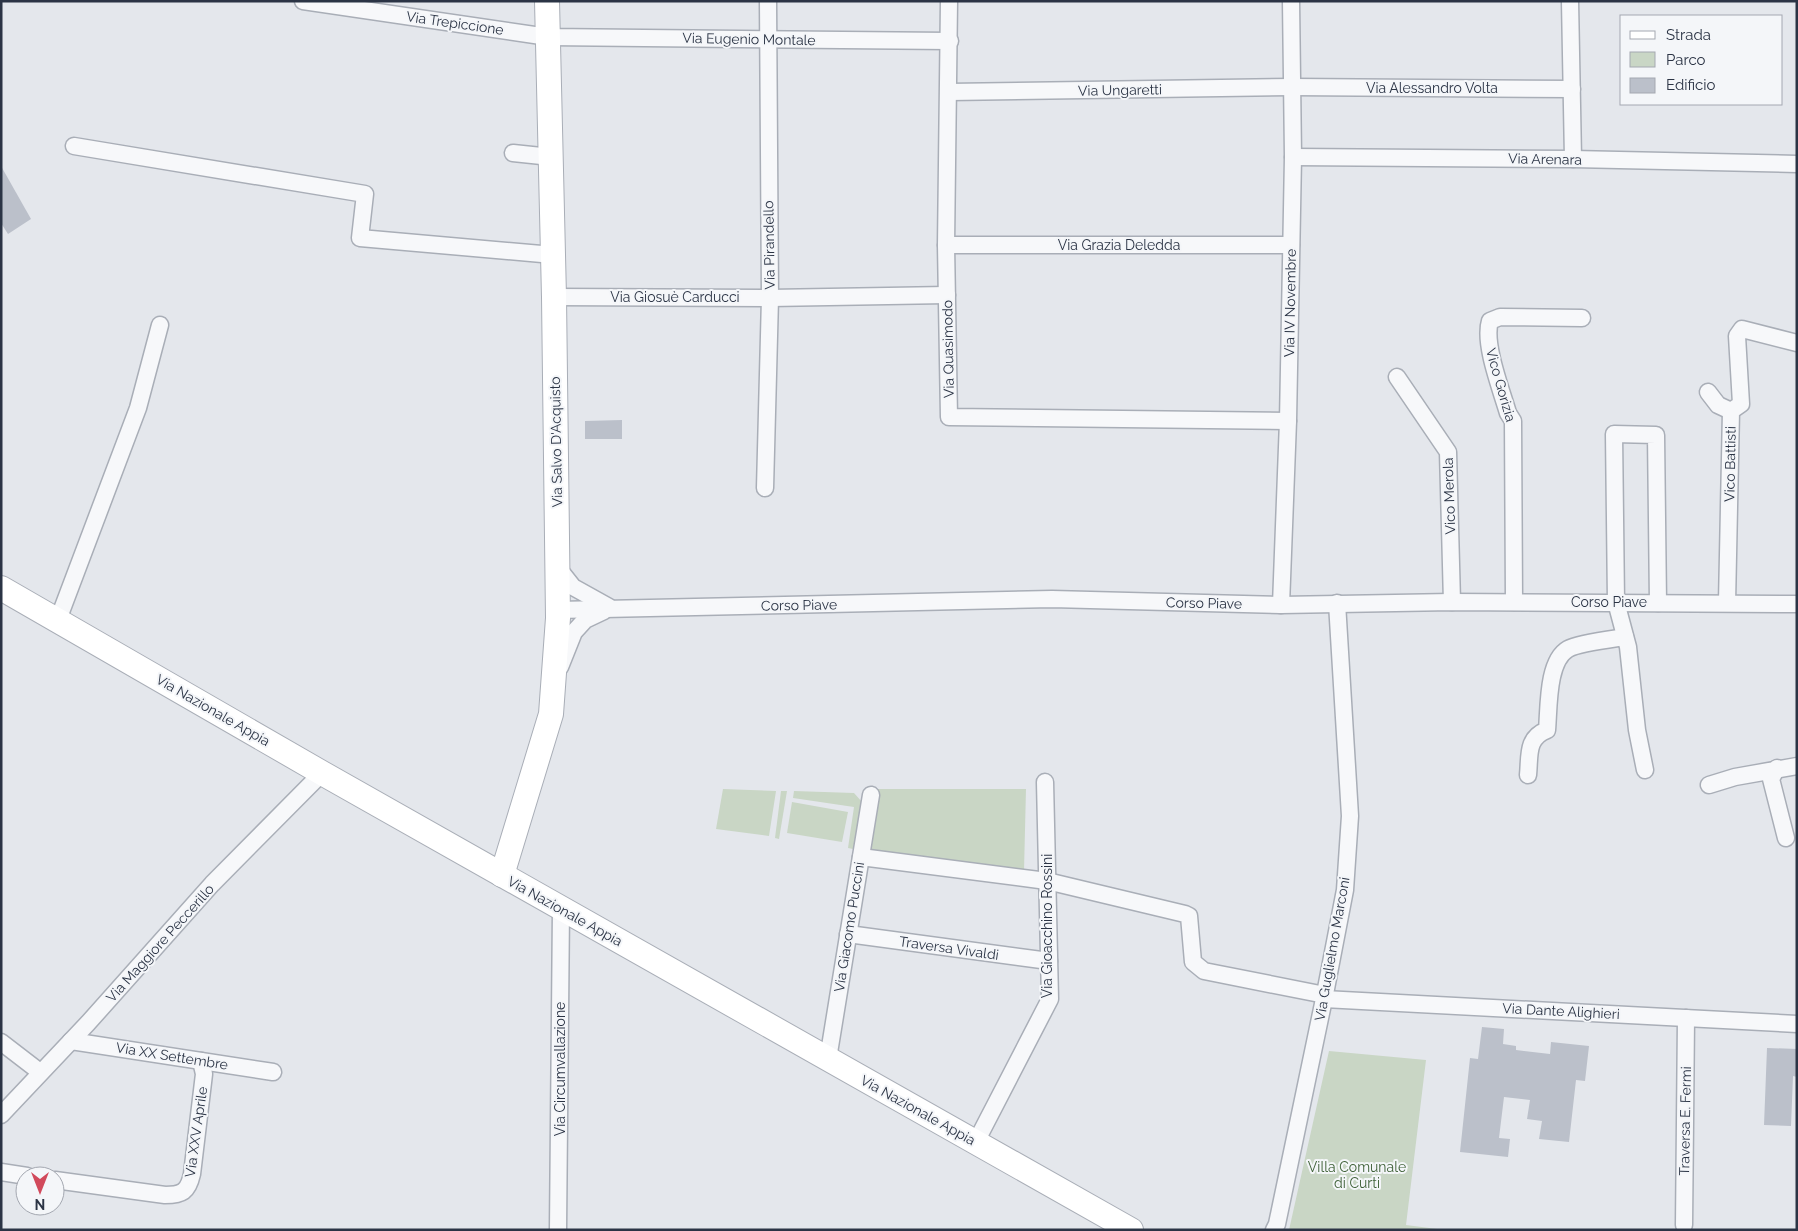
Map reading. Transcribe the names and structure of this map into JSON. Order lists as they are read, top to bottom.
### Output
{
  "streets": {
    "main road": ["Via Salvo D'Acquisto", "Via Nazionale Appia"],
    "street": [
      "Via Trepiccione",
      "Via Eugenio Montale",
      "Via Alessandro Volta",
      "Via Ungaretti",
      "Via Arenara",
      "Via Pirandello",
      "Via Grazia Deledda",
      "Via Giosuè Carducci",
      "Via IV Novembre",
      "Via Quasimodo",
      "Vico Gorizia",
      "Vico Battisti",
      "Vico Merola",
      "Corso Piave",
      "Via Gioacchino Rossini",
      "Via Giacomo Puccini",
      "Via Maggiore Peccerillo",
      "Traversa Vivaldi",
      "Via Guglielmo Marconi",
      "Via Dante Alighieri",
      "Via XX Settembre",
      "Via Circumvallazione",
      "Traversa E. Fermi",
      "Via XXV Aprile"
    ]
  },
  "crossings": [
    ["Via Trepiccione", "Via Eugenio Montale"],
    ["Via Trepiccione", "Via Salvo D'Acquisto"],
    ["Via Eugenio Montale", "Via Pirandello"],
    ["Via Eugenio Montale", "Via Quasimodo"],
    ["Via Eugenio Montale", "Via Salvo D'Acquisto"],
    ["Via Alessandro Volta", "Via Ungaretti"],
    ["Via Alessandro Volta", "Via IV Novembre"],
    ["Via Ungaretti", "Via IV Novembre"],
    ["Via Ungaretti", "Via Quasimodo"],
    ["Via Arenara", "Via IV Novembre"],
    ["Via Pirandello", "Via Giosuè Carducci"],
    ["Via Grazia Deledda", "Via IV Novembre"],
    ["Via Grazia Deledda", "Via Quasimodo"],
    ["Via Giosuè Carducci", "Via Quasimodo"],
    ["Via Giosuè Carducci", "Via Salvo D'Acquisto"],
    ["Via IV Novembre", "Via Quasimodo"],
    ["Via IV Novembre", "Corso Piave"],
    ["Vico Gorizia", "Corso Piave"],
    ["Via Salvo D'Acquisto", "Corso Piave"],
    ["Via Salvo D'Acquisto", "Via Nazionale Appia"],
    ["Vico Battisti", "Corso Piave"],
    ["Vico Merola", "Corso Piave"],
    ["Corso Piave", "Via Guglielmo Marconi"],
    ["Via Nazionale Appia", "Via Gioacchino Rossini"],
    ["Via Nazionale Appia", "Via Giacomo Puccini"],
    ["Via Nazionale Appia", "Via Maggiore Peccerillo"],
    ["Via Nazionale Appia", "Via Circumvallazione"],
    ["Via Gioacchino Rossini", "Traversa Vivaldi"],
    ["Via Gioacchino Rossini", "Via Dante Alighieri"],
    ["Via Giacomo Puccini", "Traversa Vivaldi"],
    ["Via Maggiore Peccerillo", "Via XX Settembre"],
    ["Via Guglielmo Marconi", "Via Dante Alighieri"],
    ["Via Dante Alighieri", "Traversa E. Fermi"],
    ["Via XX Settembre", "Via XXV Aprile"]
  ],
  "parks": ["Villa Comunale di Curti"],
  "legend": ["Strada", "Parco", "Edificio"],
  "north": "bottom"
}
